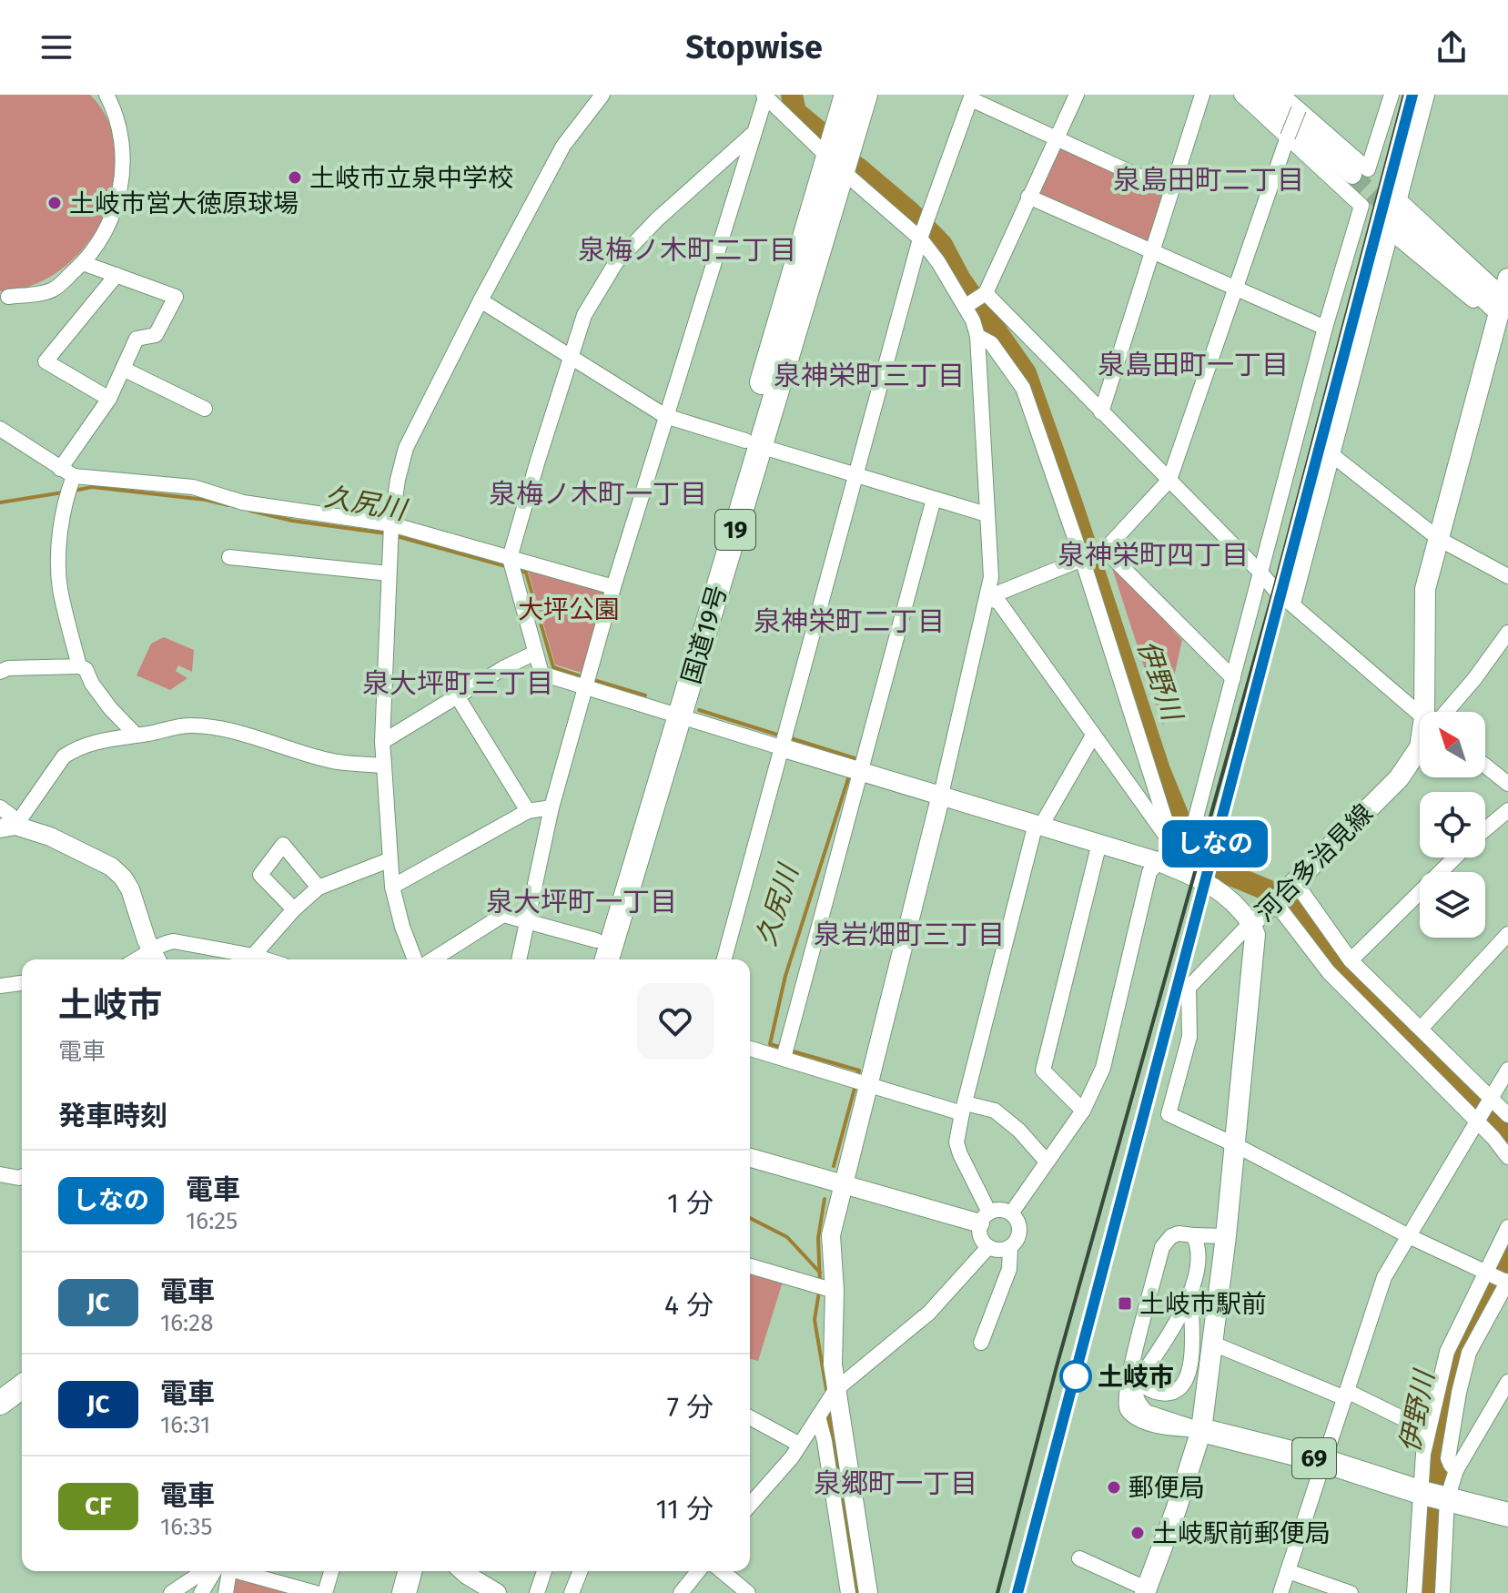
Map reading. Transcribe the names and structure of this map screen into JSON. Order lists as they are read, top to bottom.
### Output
{
  "streets": {
    "main road": [
      "19",
      "国道19号",
      "河合多治見線",
      "69"
    ]
  },
  "crossings": [
    ["河合多治見線", "69"]
  ],
  "districts": [
    "泉島田町二丁目",
    "泉梅ノ木町二丁目",
    "泉島田町一丁目",
    "泉神栄町三丁目",
    "泉梅ノ木町一丁目",
    "泉神栄町四丁目",
    "泉神栄町二丁目",
    "泉大坪町三丁目",
    "泉大坪町一丁目",
    "泉岩畑町三丁目",
    "泉郷町一丁目"
  ],
  "water": ["久尻川", "伊野川"],
  "parks": ["大坪公園"],
  "places": {
    "other": [
      "土岐市立泉中学校",
      "土岐市営大徳原球場",
      "土岐市",
      "郵便局",
      "土岐駅前郵便局"
    ],
    "transit": ["土岐市駅前"]
  },
  "north": "top left",
  "page": {
    "header": "Stopwise",
    "on_map": "しなの",
    "heading": [
      ["土岐市", "電車"],
      "発車時刻"
    ],
    "list": [
      {
        "mark": "しなの",
        "name": "電車",
        "note": "16:25",
        "value": "1 分"
      },
      {
        "mark": "JC",
        "name": "電車",
        "note": "16:28",
        "value": "4 分"
      },
      {
        "mark": "JC",
        "name": "電車",
        "note": "16:31",
        "value": "7 分"
      },
      {
        "mark": "CF",
        "name": "電車",
        "note": "16:35",
        "value": "11 分"
      }
    ]
  }
}
